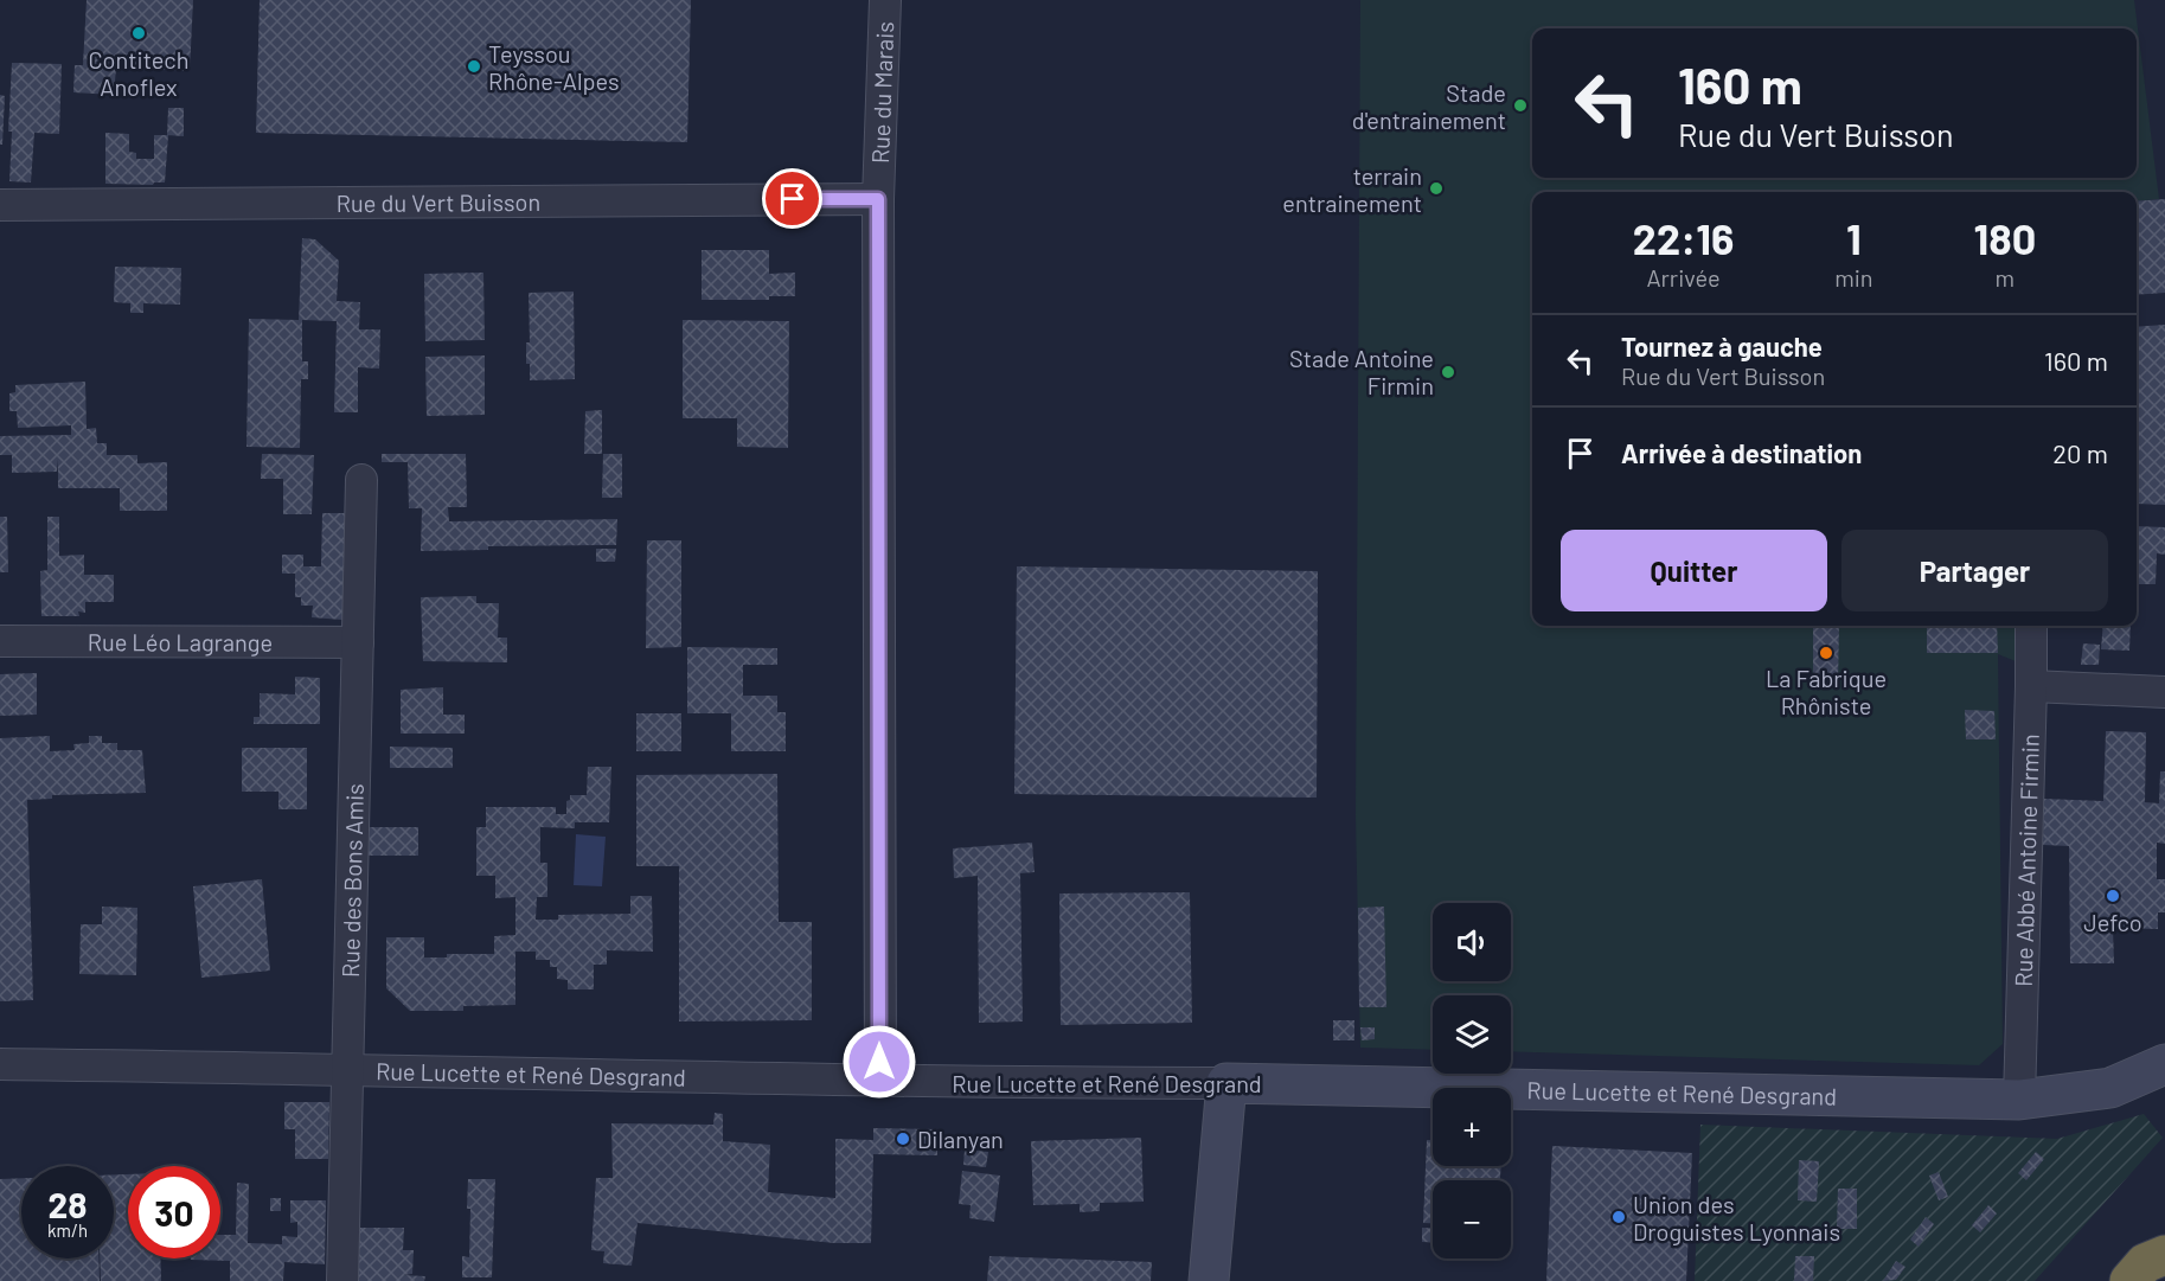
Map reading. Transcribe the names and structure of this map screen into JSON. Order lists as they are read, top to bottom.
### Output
{
  "streets": {
    "street": [
      "Rue du Marais",
      "Rue du Vert Buisson",
      "Rue Léo Lagrange",
      "Rue Abbé Antoine Firmin",
      "Rue des Bons Amis",
      "Rue Lucette et René Desgrand"
    ]
  },
  "crossings": [
    ["Rue du Marais", "Rue du Vert Buisson"],
    ["Rue du Marais", "Rue Lucette et René Desgrand"],
    ["Rue Léo Lagrange", "Rue des Bons Amis"],
    ["Rue Abbé Antoine Firmin", "Rue Lucette et René Desgrand"],
    ["Rue des Bons Amis", "Rue Lucette et René Desgrand"]
  ],
  "places": [
    "Contitech Anoflex",
    "Teyssou Rhône-Alpes",
    "Stade d'entrainement",
    "terrain entrainement",
    "Stade Antoine Firmin",
    "La Fabrique Rhôniste",
    "Jefco",
    "Dilanyan",
    "Union des Droguistes Lyonnais"
  ],
  "page": {
    "turn": ["160 m", "Rue du Vert Buisson"],
    "eta": [
      "22:16",
      "Arrivée",
      "1",
      "min",
      "180",
      "m"
    ],
    "list": [
      {
        "name": "Tournez à gauche",
        "note": "Rue du Vert Buisson",
        "value": "160 m"
      },
      {
        "name": "Arrivée à destination",
        "value": "20 m"
      }
    ],
    "buttons": ["Quitter", "Partager"],
    "map_buttons": ["+", "−"],
    "speed": "28 km/h",
    "limit": "30"
  }
}
